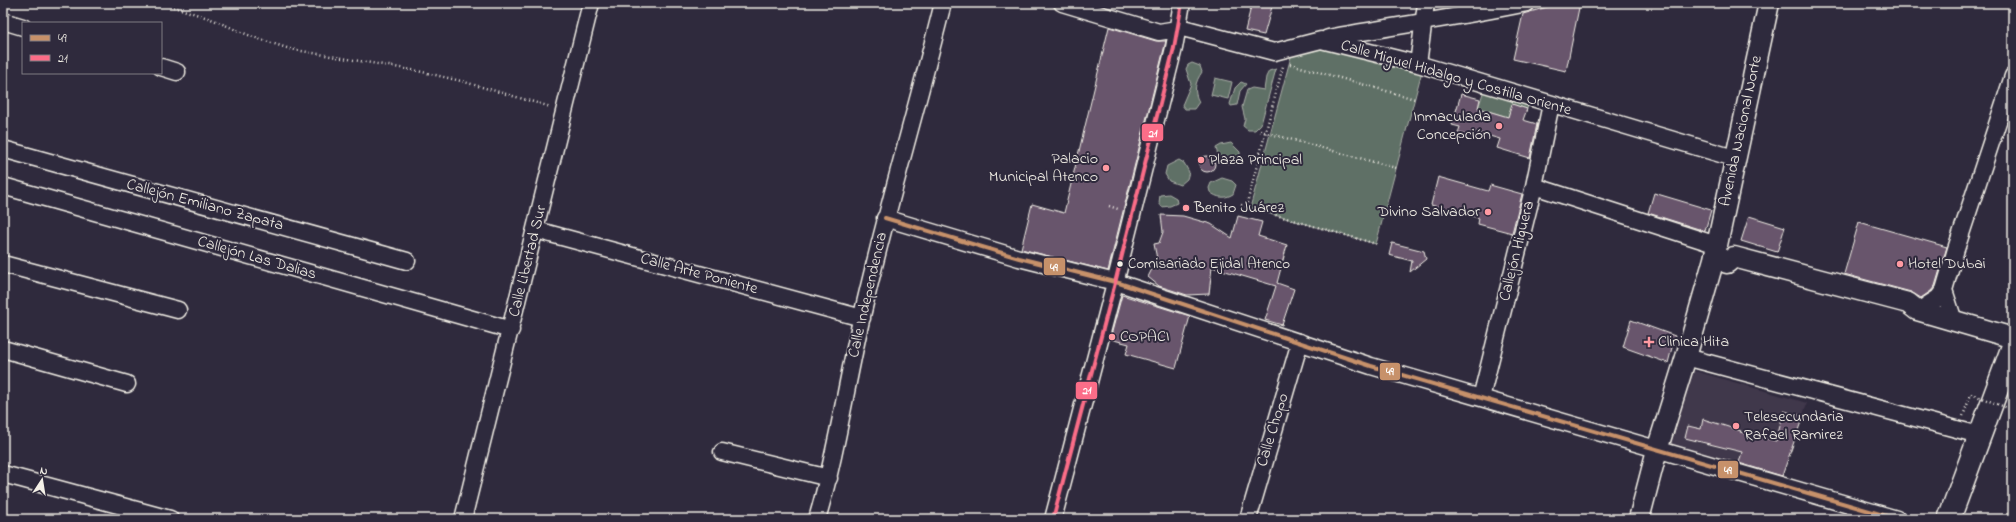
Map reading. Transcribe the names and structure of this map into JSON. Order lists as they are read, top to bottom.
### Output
{
  "streets": {
    "main road": ["Avenida Nacional Norte"],
    "street": [
      "Calle Miguel Hidalgo y Costilla Oriente",
      "Callejón Emiliano Zapata",
      "Callejón Higuera",
      "Callejón Las Dalias",
      "Calle Libertad Sur",
      "Calle Arte Poniente",
      "Calle Independencia",
      "Calle Chopo"
    ]
  },
  "crossings": [
    ["Calle Miguel Hidalgo y Costilla Oriente", "Avenida Nacional Norte"],
    ["Calle Miguel Hidalgo y Costilla Oriente", "Callejón Higuera"],
    ["Callejón Las Dalias", "Calle Libertad Sur"],
    ["Calle Libertad Sur", "Calle Arte Poniente"],
    ["Calle Arte Poniente", "Calle Independencia"]
  ],
  "places": {
    "other": [
      "Inmaculada Concepción",
      "Plaza Principal",
      "Palacio Municipal Atenco",
      "Benito Juárez",
      "Divino Salvador",
      "Comisariado Ejidal Atenco",
      "Hotel Dubai",
      "COPACI",
      "Telesecundaria Rafael Ramirez"
    ],
    "health": ["Clinica Hita"]
  },
  "lines": ["transit line 21", "transit line 49"],
  "legend": ["49", "21"],
  "north": "top"
}
